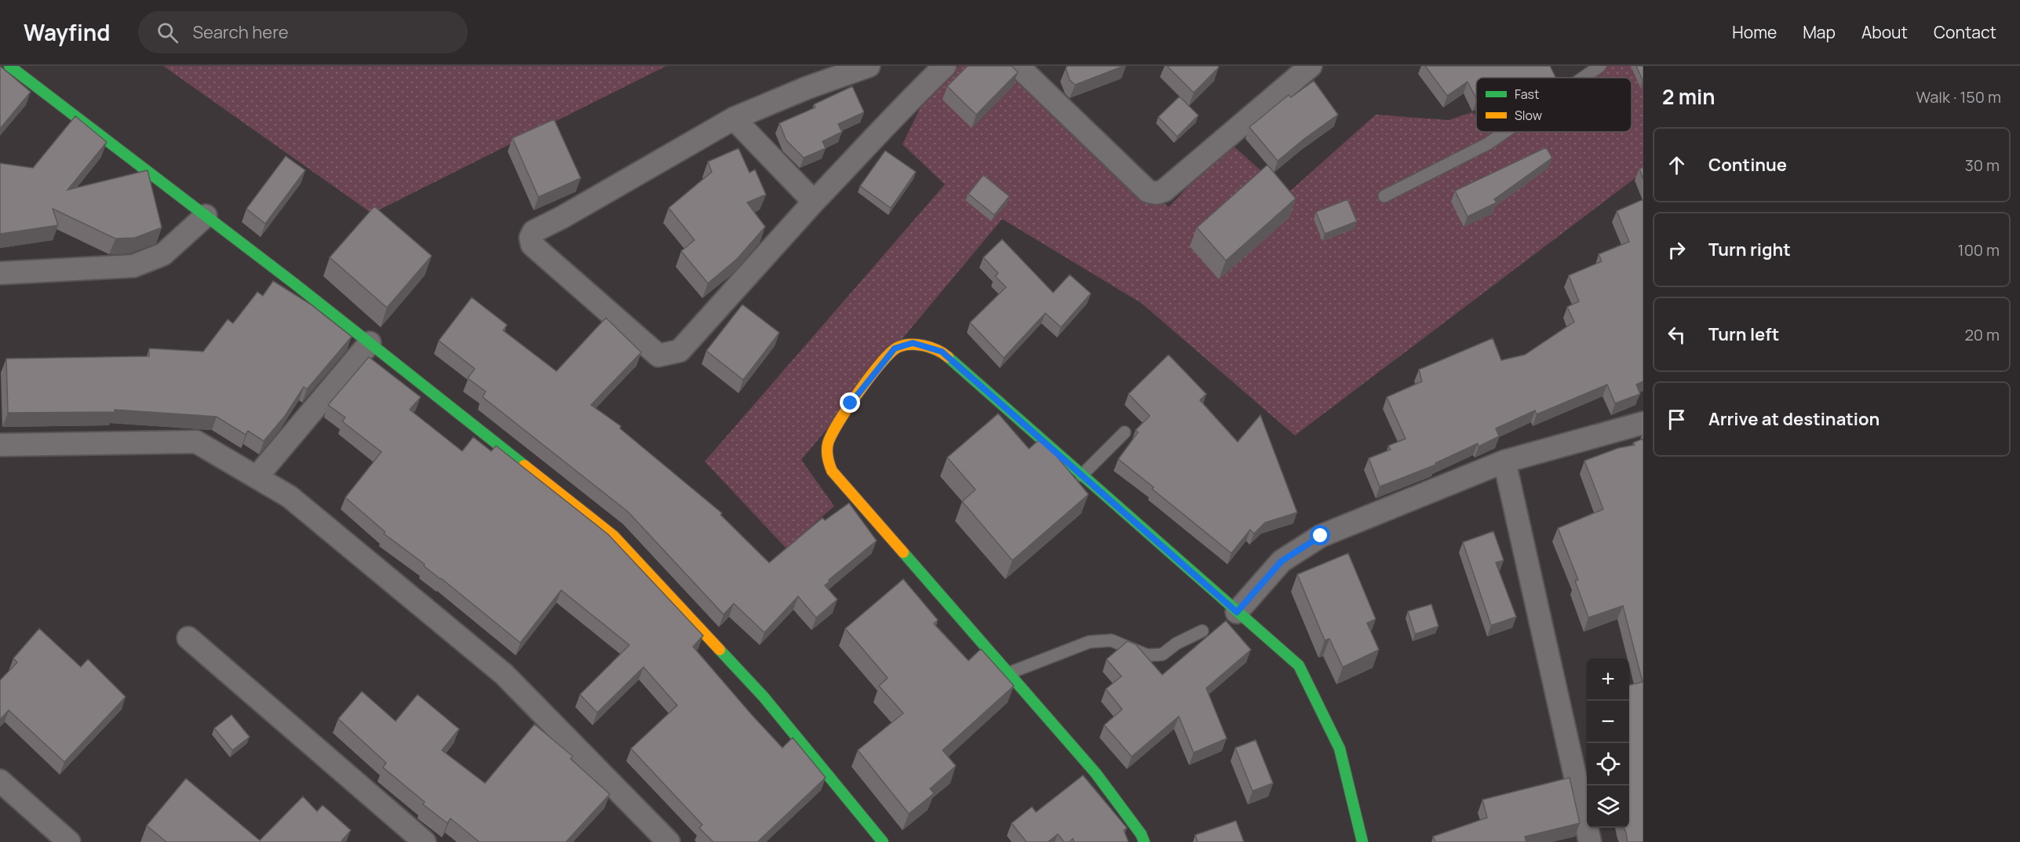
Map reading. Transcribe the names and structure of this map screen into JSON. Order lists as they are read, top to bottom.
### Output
{
  "legend": ["Fast", "Slow"],
  "page": {
    "header": "Wayfind",
    "search": "Search here",
    "nav": [
      "Home",
      "Map",
      "About",
      "Contact"
    ],
    "heading": ["2 min", "Walk · 150 m"],
    "list": [
      ["Continue", "30 m"],
      ["Turn right", "100 m"],
      ["Turn left", "20 m"],
      "Arrive at destination"
    ],
    "map_buttons": ["+", "−"]
  }
}
